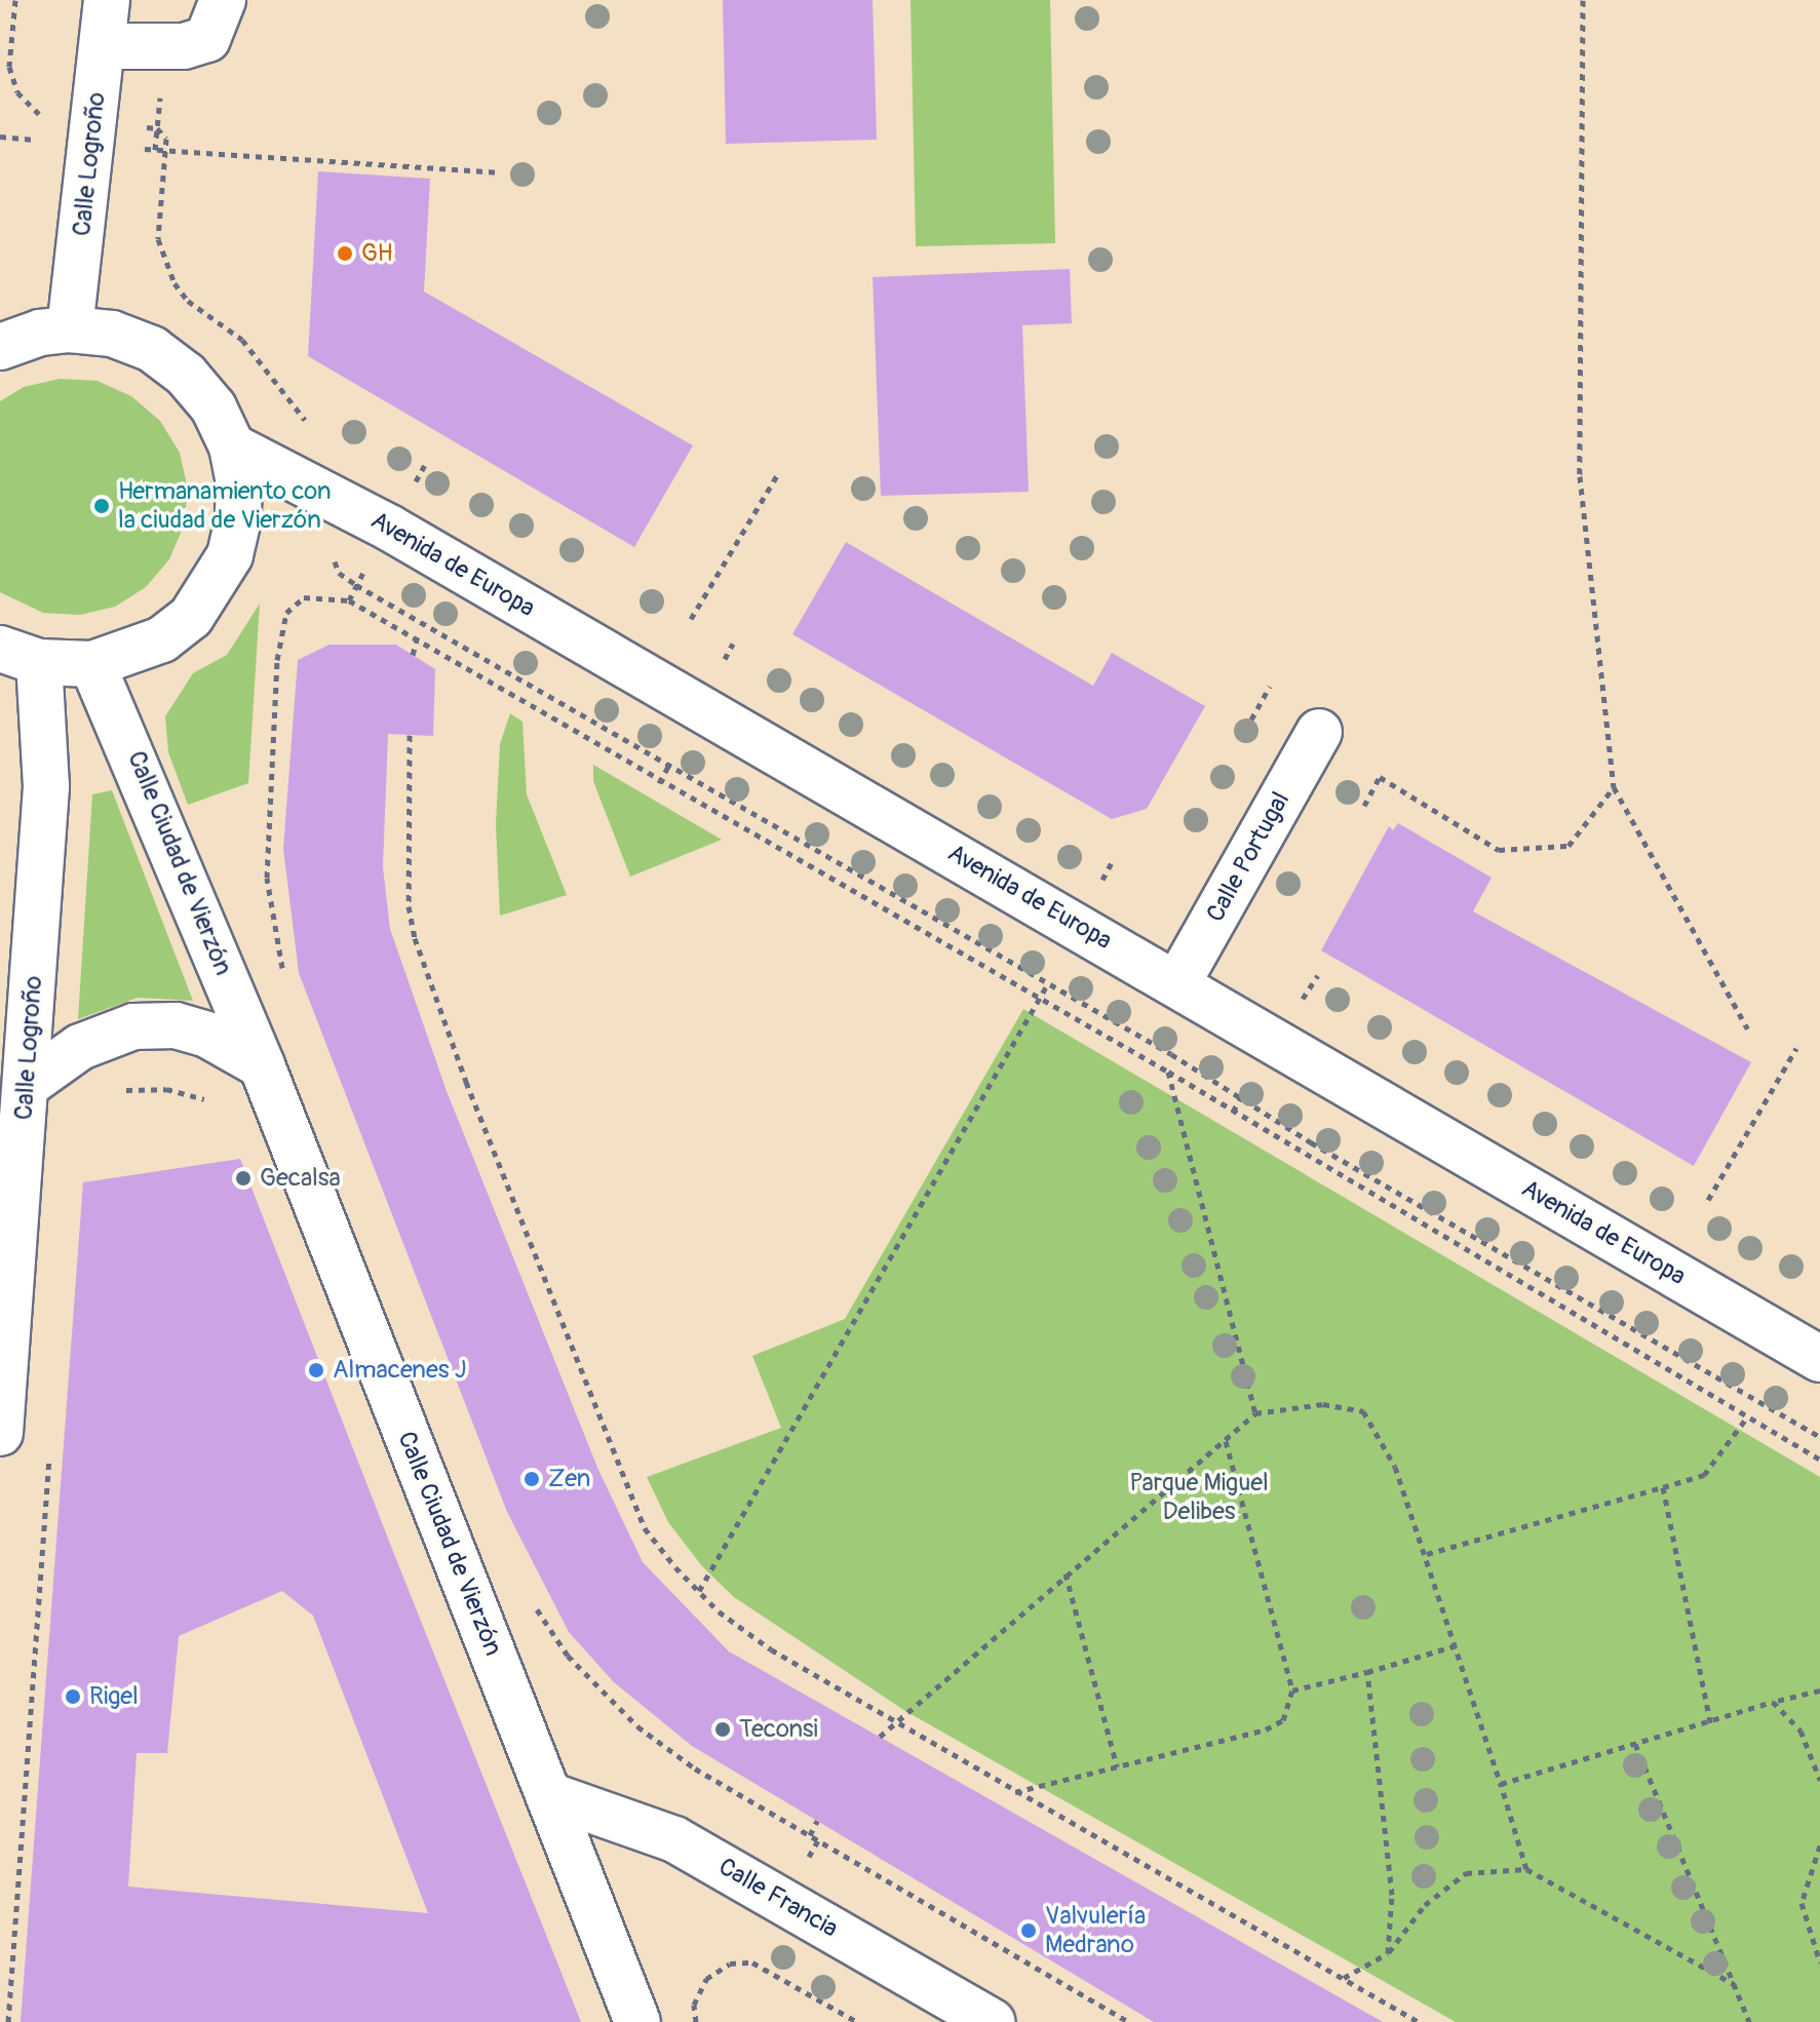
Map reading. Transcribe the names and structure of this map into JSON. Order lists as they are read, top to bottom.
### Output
{
  "streets": {
    "street": [
      "Calle Logroño",
      "Avenida de Europa",
      "Calle Portugal",
      "Calle Ciudad de Vierzón",
      "Calle Francia"
    ]
  },
  "crossings": [
    ["Avenida de Europa", "Calle Portugal"],
    ["Calle Ciudad de Vierzón", "Calle Francia"]
  ],
  "parks": ["Parque Miguel Delibes"],
  "places": [
    "GH",
    "Hermanamiento con la ciudad de Vierzón",
    "Gecalsa",
    "Almacenes J",
    "Zen",
    "Rigel",
    "Teconsi",
    "Valvulería Medrano"
  ]
}
